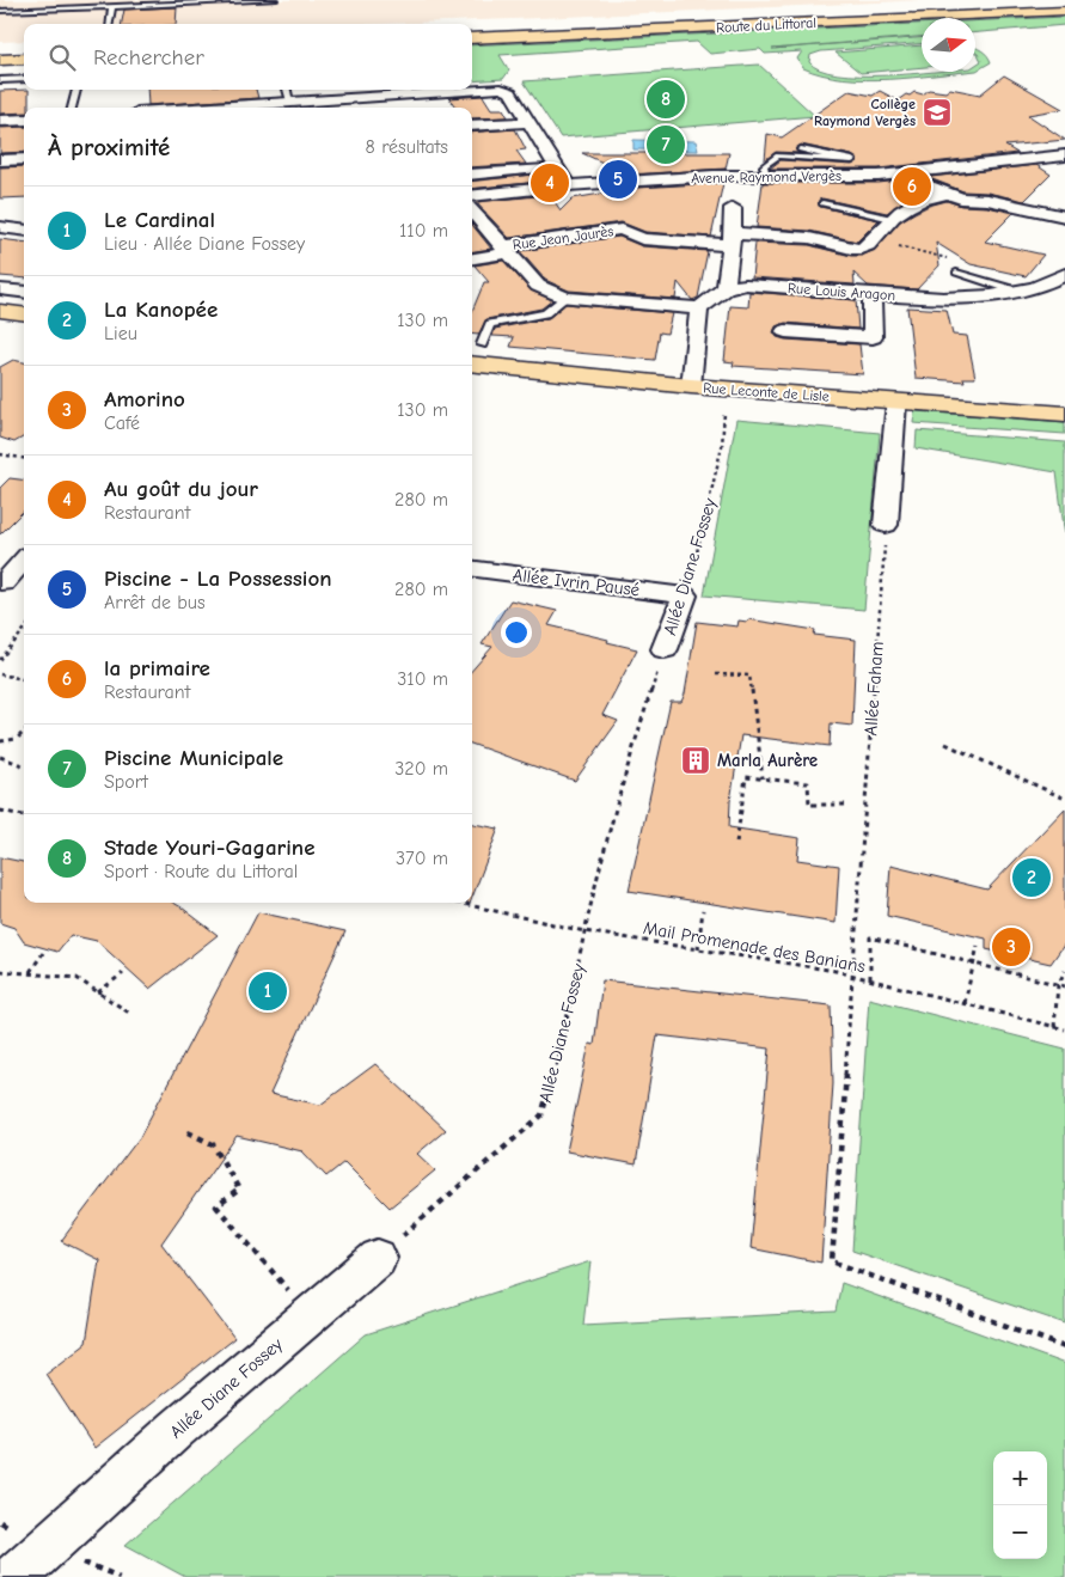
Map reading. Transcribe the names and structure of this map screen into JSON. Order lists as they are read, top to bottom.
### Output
{
  "streets": {
    "main road": ["Route du Littoral", "Rue Leconte de Lisle"],
    "street": [
      "Avenue Raymond Vergès",
      "Rue Jean Jaurès",
      "Rue Louis Aragon",
      "Allée Diane Fossey",
      "Allée Ivrin Pausé"
    ],
    "path": ["Allée Faham", "Mail Promenade des Banians"]
  },
  "crossings": [
    ["Allée Diane Fossey", "Allée Ivrin Pausé"],
    ["Allée Diane Fossey", "Mail Promenade des Banians"],
    ["Allée Faham", "Mail Promenade des Banians"]
  ],
  "places": {
    "school or university": ["Collège Raymond Vergès"],
    "building": ["Marla Aurère"]
  },
  "north": "right",
  "page": {
    "search": "Rechercher",
    "pins": [
      "8",
      "7",
      "5",
      "4",
      "6",
      "2",
      "3",
      "1"
    ],
    "heading": ["À proximité", "8 résultats"],
    "list": [
      {
        "mark": "1",
        "name": "Le Cardinal",
        "note": "Lieu · Allée Diane Fossey",
        "value": "110 m"
      },
      {
        "mark": "2",
        "name": "La Kanopée",
        "note": "Lieu",
        "value": "130 m"
      },
      {
        "mark": "3",
        "name": "Amorino",
        "note": "Café",
        "value": "130 m"
      },
      {
        "mark": "4",
        "name": "Au goût du jour",
        "note": "Restaurant",
        "value": "280 m"
      },
      {
        "mark": "5",
        "name": "Piscine - La Possession",
        "note": "Arrêt de bus",
        "value": "280 m"
      },
      {
        "mark": "6",
        "name": "la primaire",
        "note": "Restaurant",
        "value": "310 m"
      },
      {
        "mark": "7",
        "name": "Piscine Municipale",
        "note": "Sport",
        "value": "320 m"
      },
      {
        "mark": "8",
        "name": "Stade Youri-Gagarine",
        "note": "Sport · Route du Littoral",
        "value": "370 m"
      }
    ],
    "map_buttons": ["+", "−"]
  }
}
